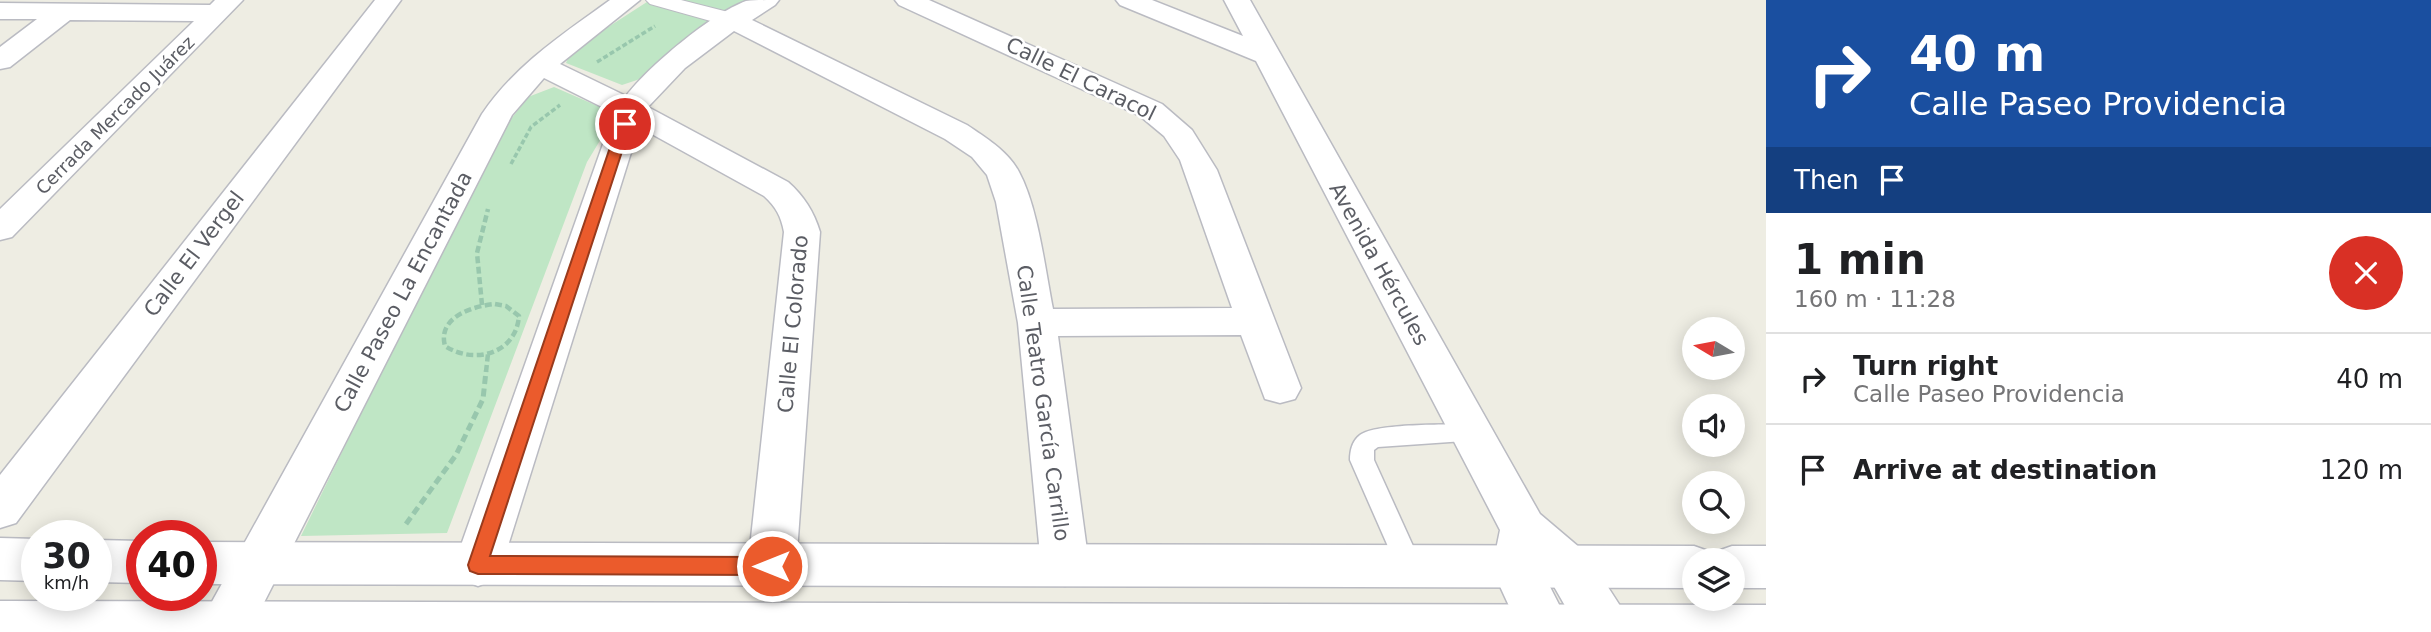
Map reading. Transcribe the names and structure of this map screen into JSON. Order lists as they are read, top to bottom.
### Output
{
  "streets": {
    "street": [
      "Calle El Caracol",
      "Cerrada Mercado Juárez",
      "Calle El Vergel",
      "Avenida Hércules",
      "Calle Paseo La Encantada",
      "Calle El Colorado",
      "Calle Teatro García Carrillo"
    ]
  },
  "crossings": [
    ["Calle Paseo La Encantada", "Calle El Colorado"]
  ],
  "north": "left",
  "page": {
    "turn": ["40 m", "Calle Paseo Providencia"],
    "then": "Then",
    "heading": ["1 min", "160 m · 11:28"],
    "list": [
      {
        "name": "Turn right",
        "note": "Calle Paseo Providencia",
        "value": "40 m"
      },
      {
        "name": "Arrive at destination",
        "value": "120 m"
      }
    ],
    "speed": "30 km/h",
    "limit": "40"
  }
}
